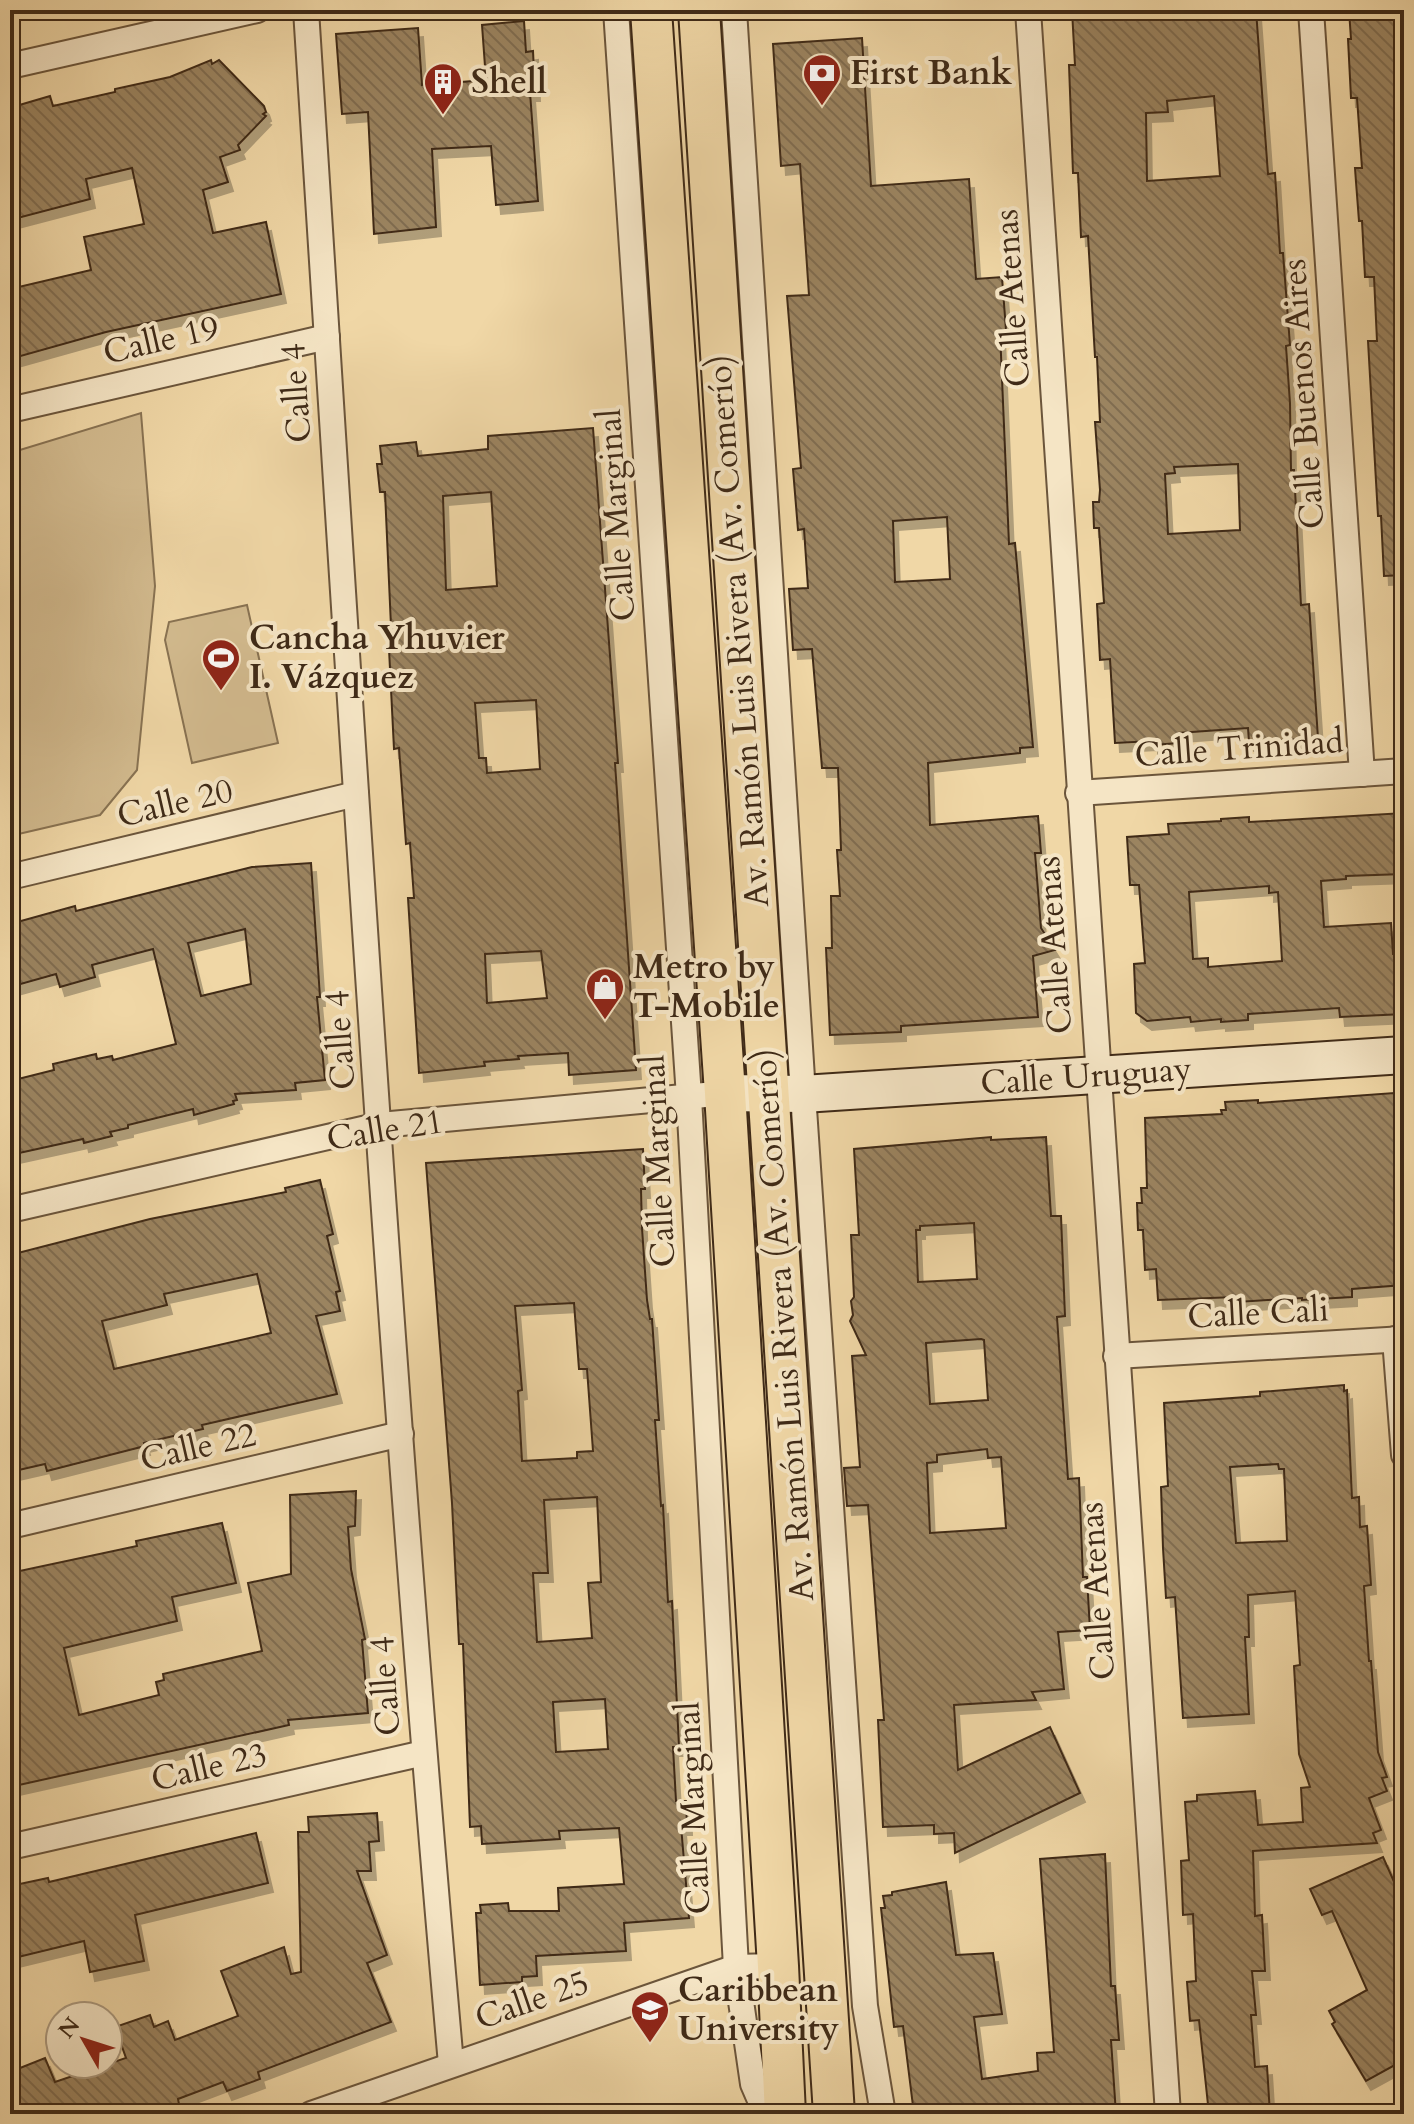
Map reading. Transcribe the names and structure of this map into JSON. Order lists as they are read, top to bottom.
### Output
{
  "streets": {
    "main road": ["Av. Ramón Luis Rivera (Av. Comerío)"],
    "street": [
      "Calle Atenas",
      "Calle 19",
      "Calle 4",
      "Calle Buenos Aires",
      "Calle Marginal",
      "Calle Trinidad",
      "Calle 20",
      "Calle Uruguay",
      "Calle 21",
      "Calle Cali",
      "Calle 22",
      "Calle 23",
      "Calle 25"
    ]
  },
  "crossings": [
    ["Calle Atenas", "Calle Trinidad"],
    ["Calle Atenas", "Calle Uruguay"],
    ["Calle Atenas", "Calle Cali"],
    ["Calle 19", "Calle 4"],
    ["Calle 4", "Calle 20"],
    ["Calle 4", "Calle 21"],
    ["Calle 4", "Calle 22"],
    ["Calle 4", "Calle 23"],
    ["Calle 4", "Calle 25"],
    ["Calle Buenos Aires", "Calle Trinidad"],
    ["Calle Marginal", "Av. Ramón Luis Rivera (Av. Comerío)"],
    ["Calle Marginal", "Calle 21"],
    ["Calle Marginal", "Calle 25"],
    ["Av. Ramón Luis Rivera (Av. Comerío)", "Calle Uruguay"],
    ["Av. Ramón Luis Rivera (Av. Comerío)", "Calle 21"],
    ["Av. Ramón Luis Rivera (Av. Comerío)", "Calle 25"],
    ["Calle Uruguay", "Calle 21"]
  ],
  "places": {
    "bank": ["First Bank"],
    "building": ["Shell"],
    "sports": ["Cancha Yhuvier I. Vázquez"],
    "shop": ["Metro by T-Mobile"],
    "school or university": ["Caribbean University"]
  },
  "north": "top left"
}
